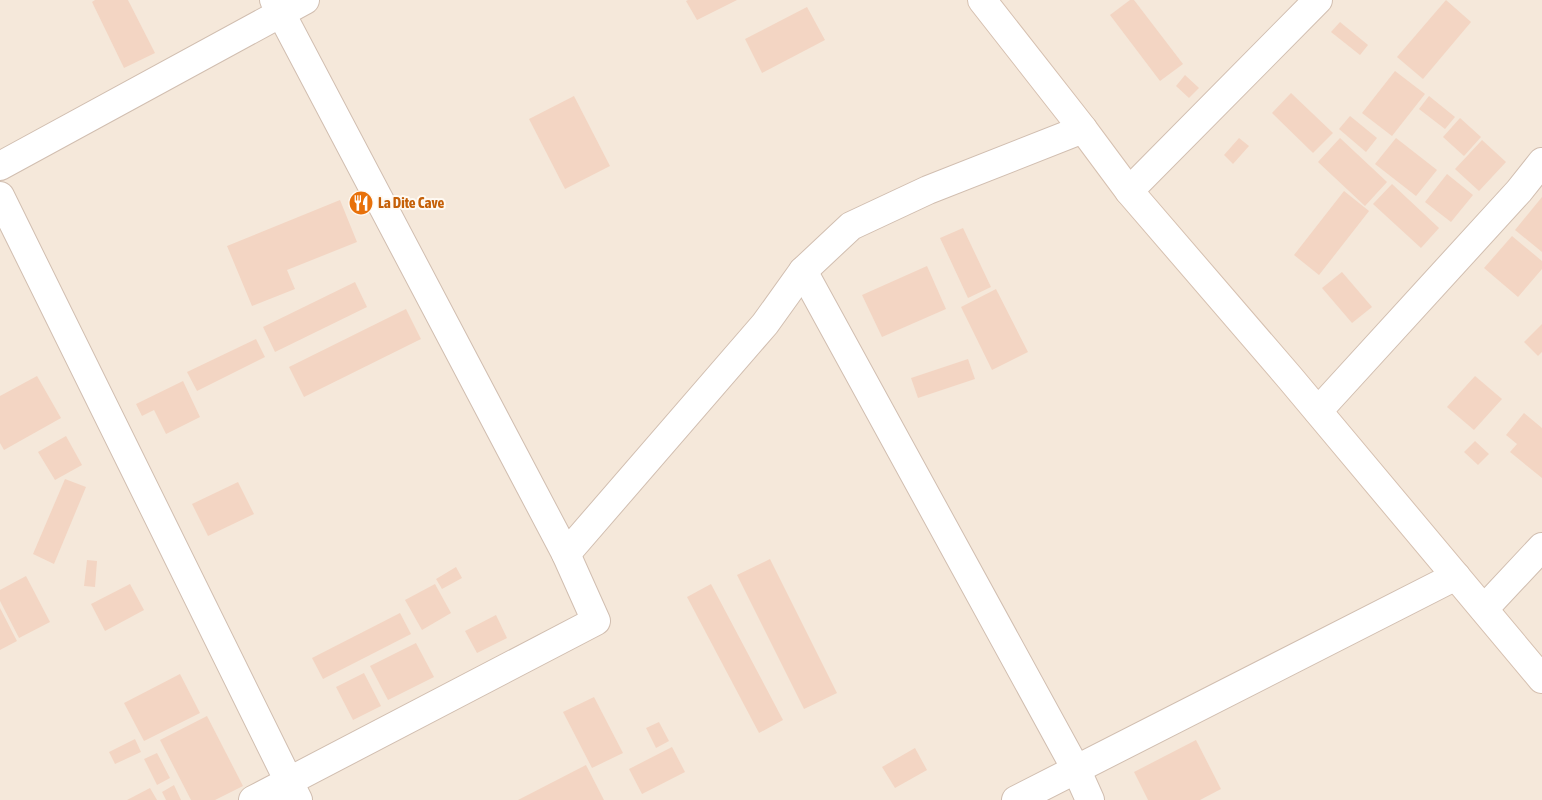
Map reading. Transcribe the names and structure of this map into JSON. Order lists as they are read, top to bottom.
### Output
{
  "places": {
    "restaurant": ["La Dite Cave"]
  }
}
